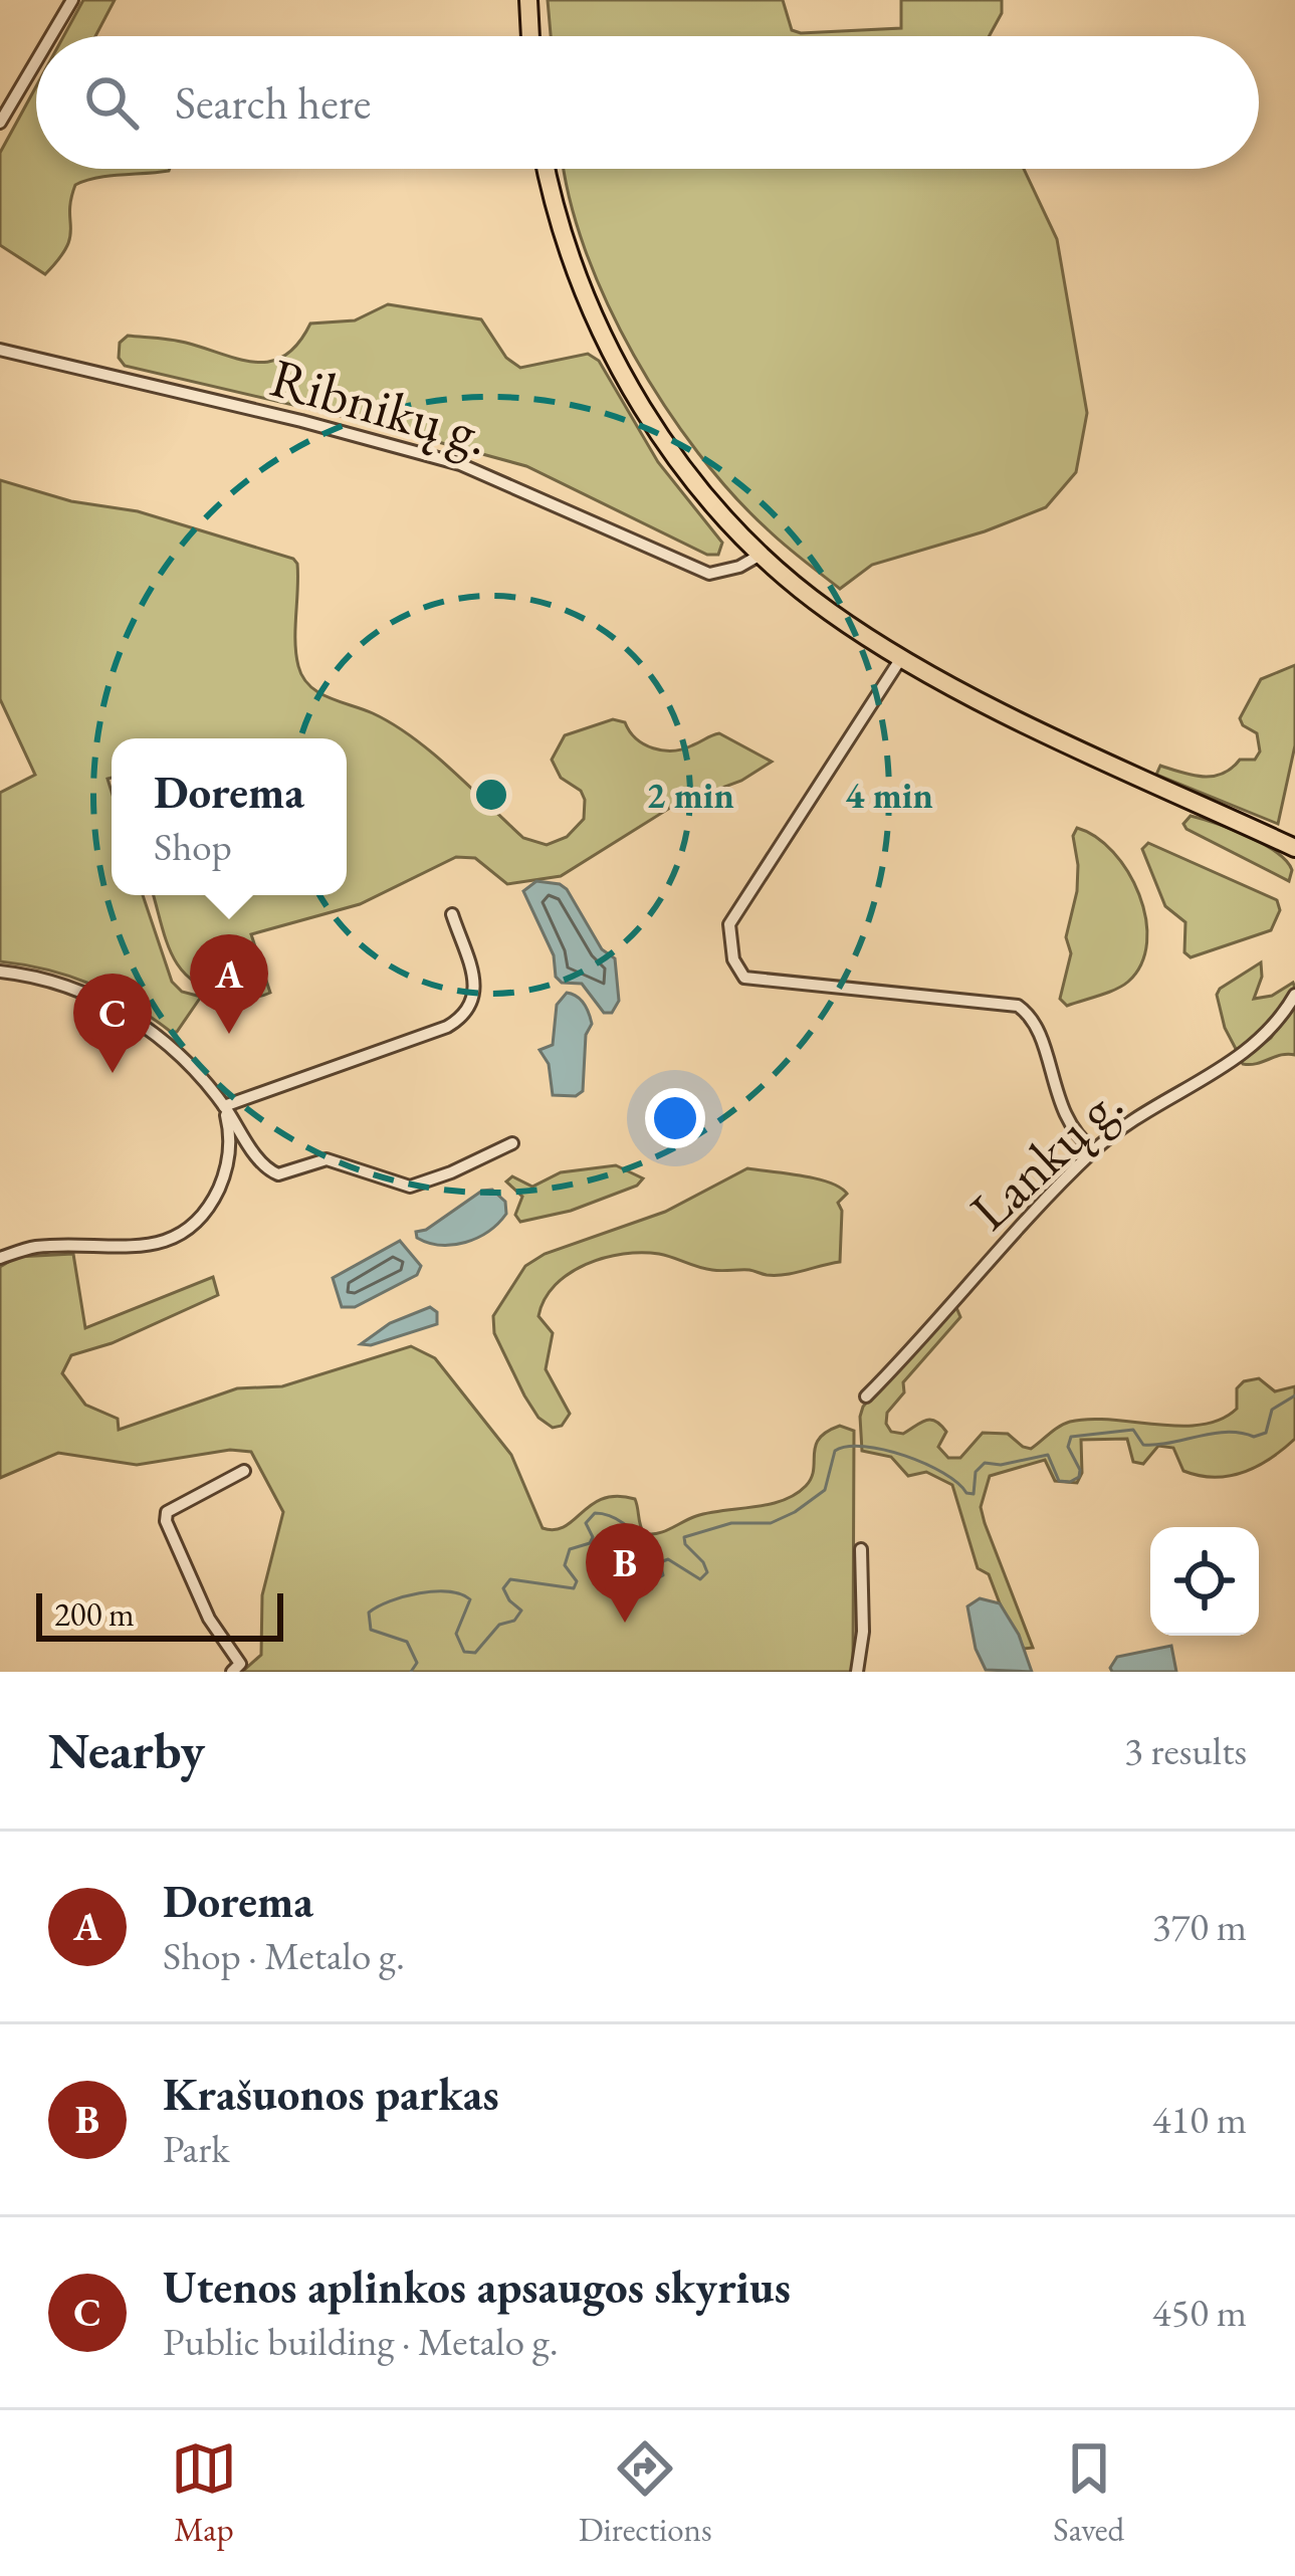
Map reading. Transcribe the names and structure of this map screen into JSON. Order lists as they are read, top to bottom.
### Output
{
  "streets": {
    "street": ["Ribnikų g.", "Lankų g."]
  },
  "scale_bar": "200 m",
  "page": {
    "search": "Search here",
    "popup": ["Dorema", "Shop"],
    "pins": ["A", "C", "B"],
    "scale": "200 m",
    "heading": ["Nearby", "3 results"],
    "list": [
      {
        "mark": "A",
        "name": "Dorema",
        "note": "Shop · Metalo g.",
        "value": "370 m"
      },
      {
        "mark": "B",
        "name": "Krašuonos parkas",
        "note": "Park",
        "value": "410 m"
      },
      {
        "mark": "C",
        "name": "Utenos aplinkos apsaugos skyrius",
        "note": "Public building · Metalo g.",
        "value": "450 m"
      }
    ],
    "nav": ["Map", "Directions", "Saved"]
  },
  "rings": ["2 min", "4 min"]
}
